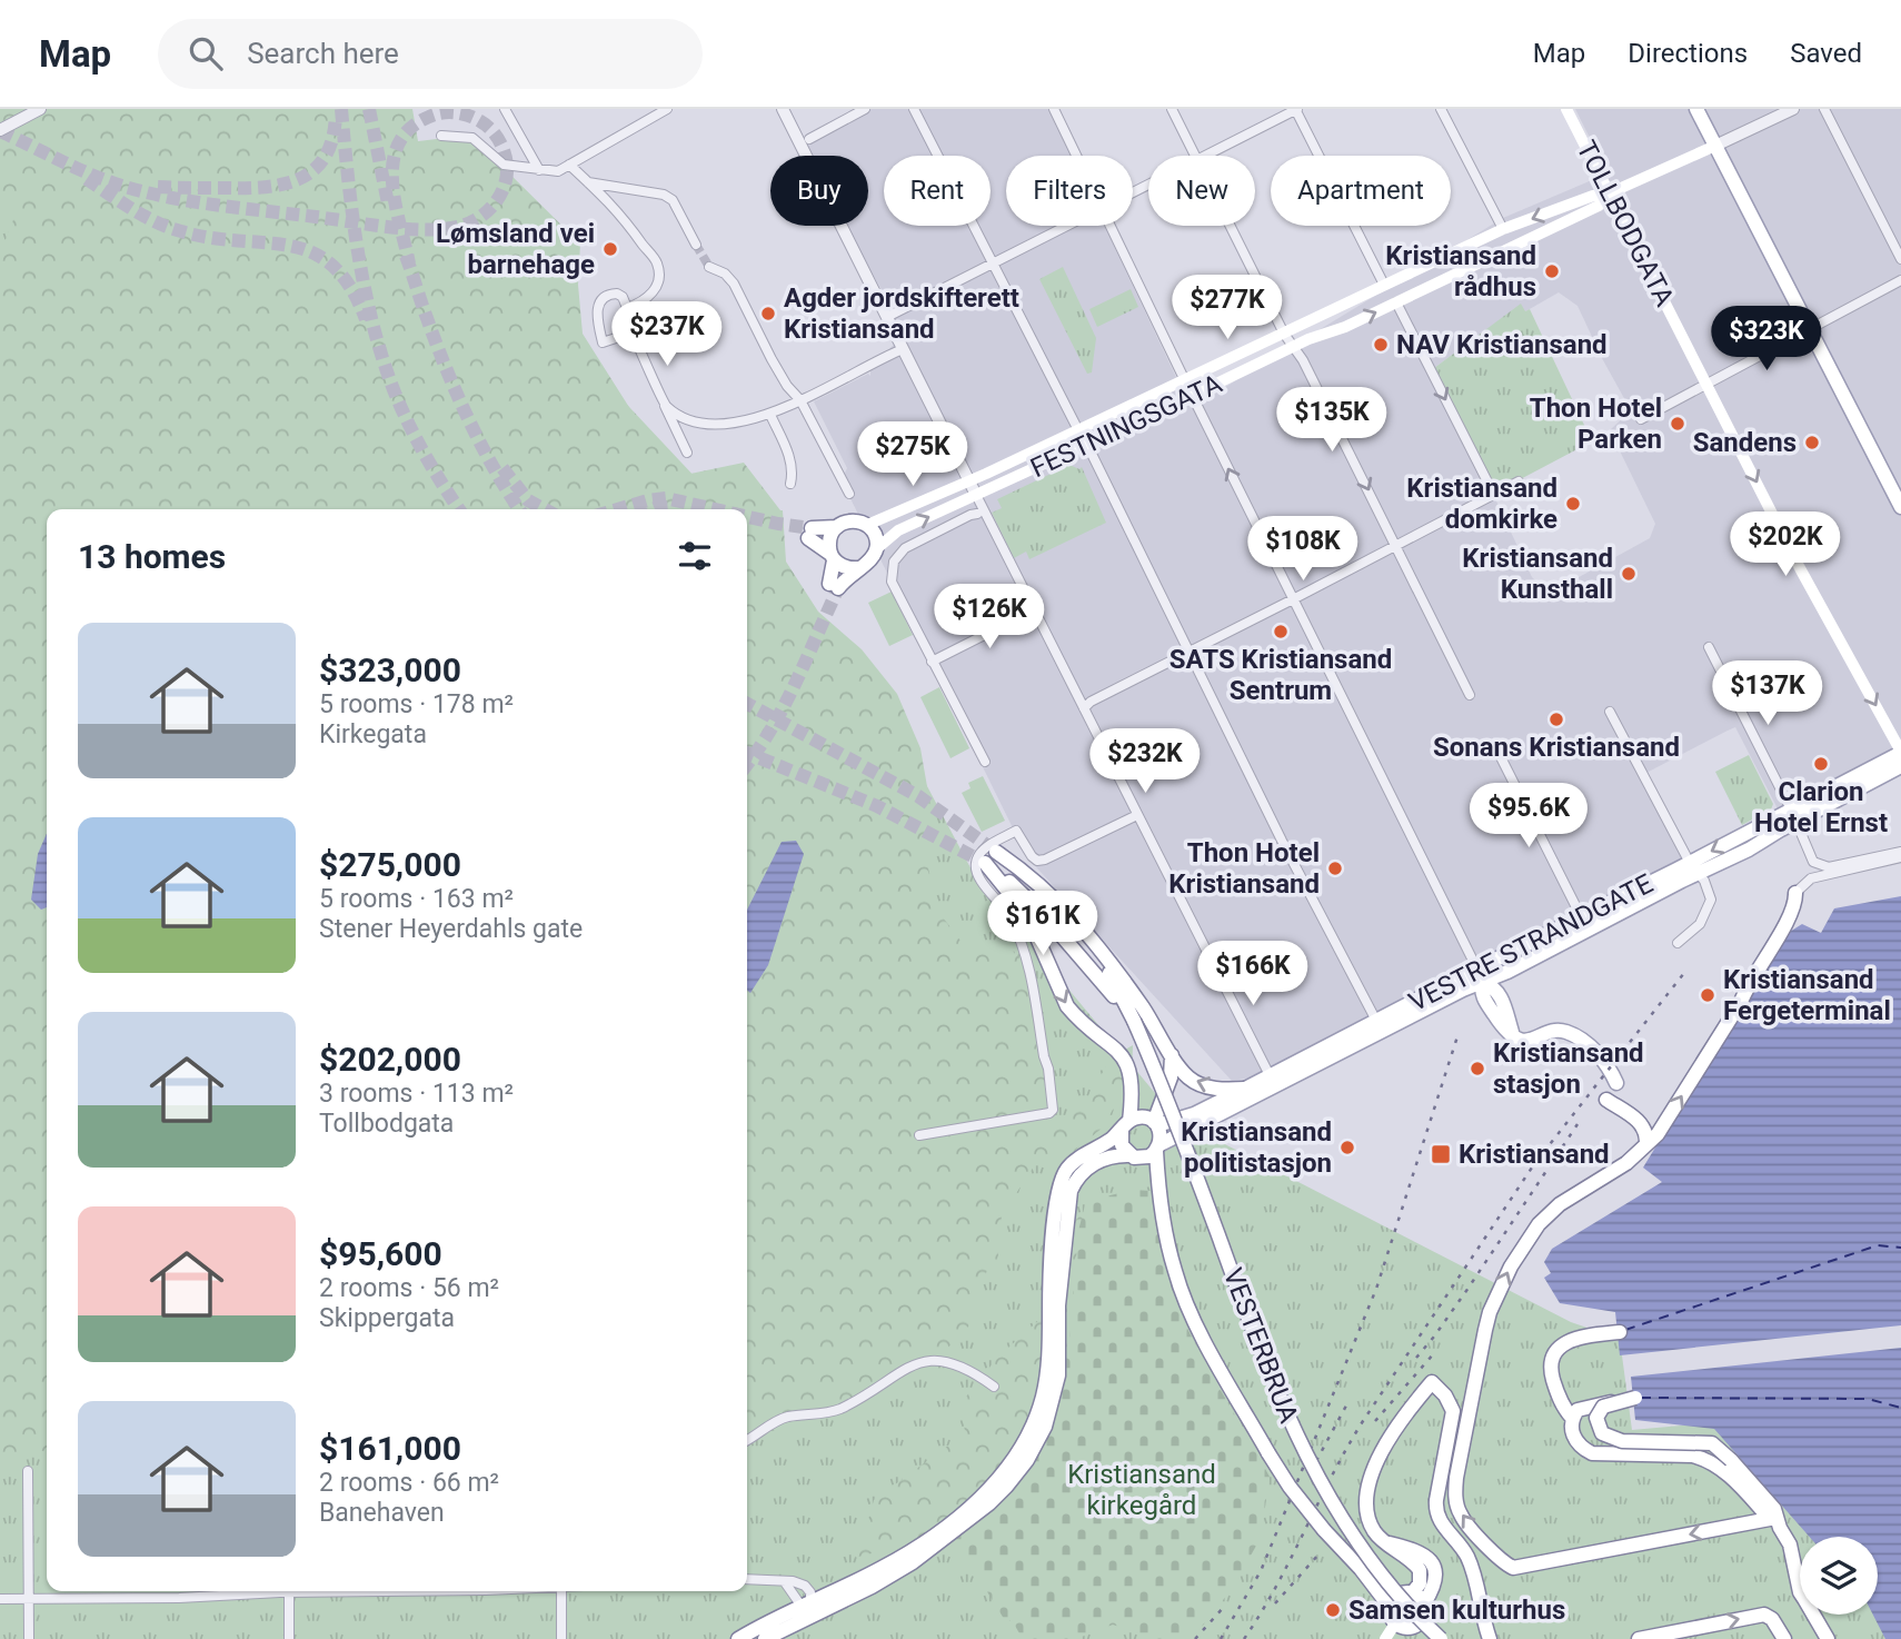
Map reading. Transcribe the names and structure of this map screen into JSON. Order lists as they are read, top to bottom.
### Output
{
  "streets": {
    "main road": [
      "TOLLBODGATA",
      "FESTNINGSGATA",
      "VESTRE STRANDGATE",
      "VESTERBRUA"
    ]
  },
  "crossings": [
    ["TOLLBODGATA", "FESTNINGSGATA"],
    ["TOLLBODGATA", "VESTRE STRANDGATE"]
  ],
  "one_way": ["TOLLBODGATA"],
  "parks": ["Kristiansand kirkegård"],
  "places": {
    "other": [
      "Lømsland vei barnehage",
      "Kristiansand rådhus",
      "Agder jordskifterett Kristiansand",
      "NAV Kristiansand",
      "Thon Hotel Parken",
      "Sandens",
      "Kristiansand domkirke",
      "Kristiansand Kunsthall",
      "SATS Kristiansand Sentrum",
      "Sonans Kristiansand",
      "Clarion Hotel Ernst",
      "Thon Hotel Kristiansand",
      "Kristiansand Fergeterminal",
      "Kristiansand stasjon",
      "Kristiansand politistasjon",
      "Samsen kulturhus"
    ],
    "transit": ["Kristiansand"]
  },
  "page": {
    "header": "Map",
    "search": "Search here",
    "nav": ["Map", "Directions", "Saved"],
    "chip": [
      "Buy",
      "Rent",
      "Filters",
      "New",
      "Apartment"
    ],
    "price": [
      "$277K",
      "$237K",
      "$323K",
      "$135K",
      "$275K",
      "$202K",
      "$108K",
      "$126K",
      "$137K",
      "$232K",
      "$95.6K",
      "$161K",
      "$166K"
    ],
    "heading": "13 homes",
    "list": [
      {
        "name": "$323,000",
        "note": "5 rooms · 178 m² · Kirkegata"
      },
      {
        "name": "$275,000",
        "note": "5 rooms · 163 m² · Stener Heyerdahls gate"
      },
      {
        "name": "$202,000",
        "note": "3 rooms · 113 m² · Tollbodgata"
      },
      {
        "name": "$95,600",
        "note": "2 rooms · 56 m² · Skippergata"
      },
      {
        "name": "$161,000",
        "note": "2 rooms · 66 m² · Banehaven"
      }
    ]
  }
}
